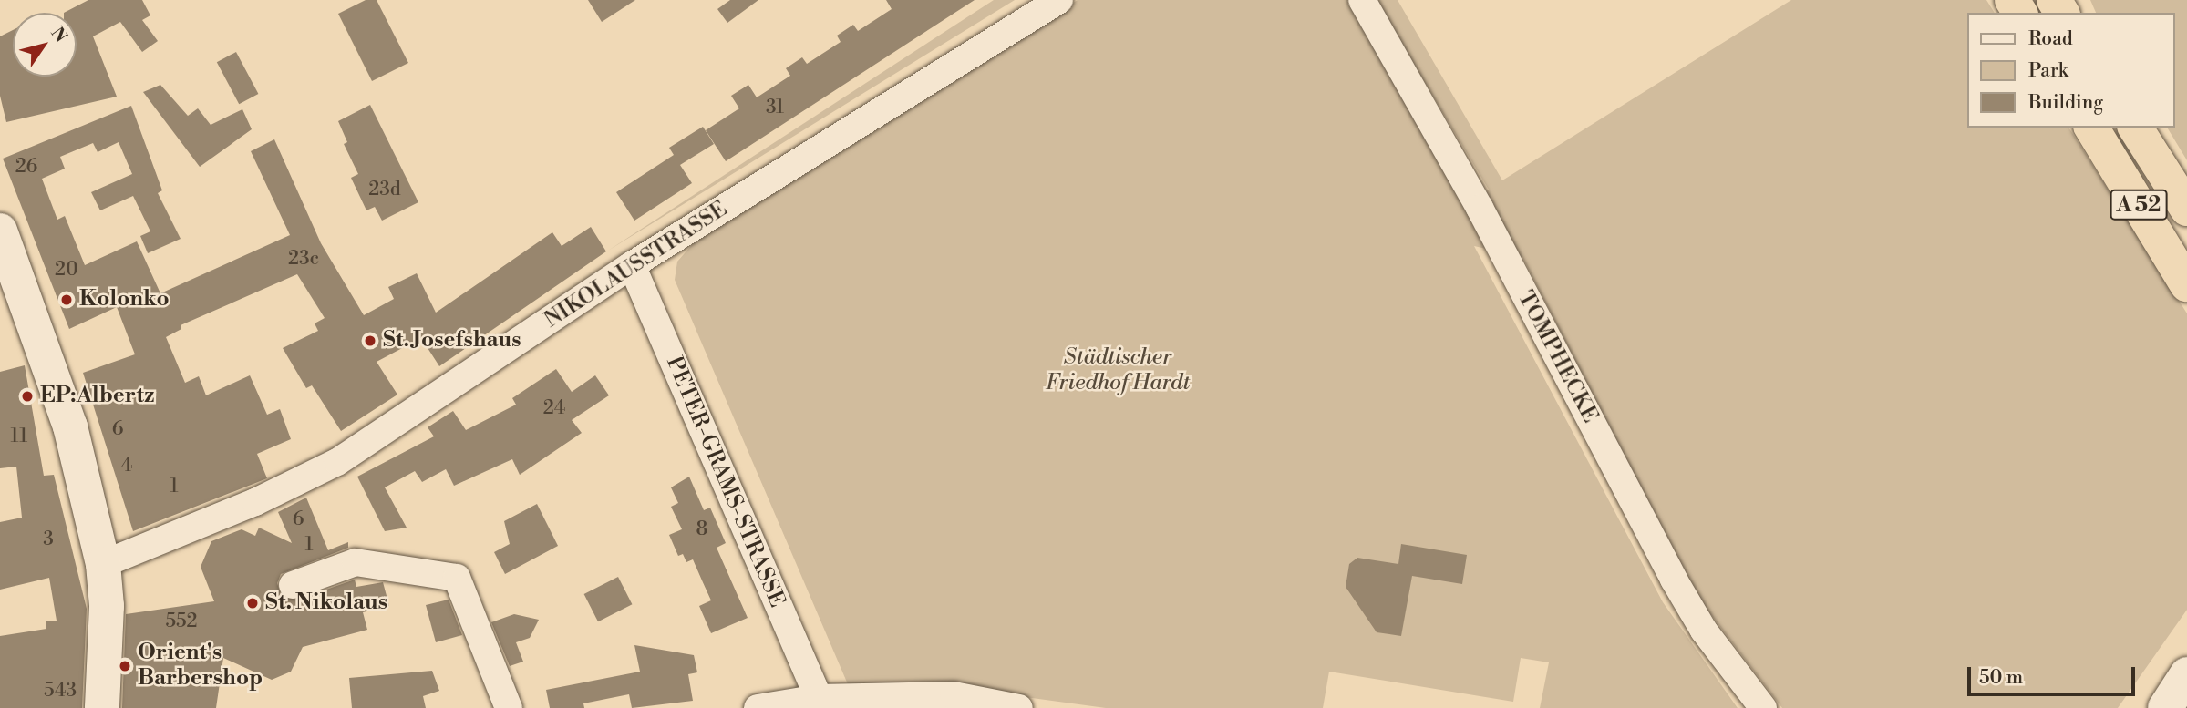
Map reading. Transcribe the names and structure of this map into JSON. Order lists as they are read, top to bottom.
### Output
{
  "streets": {
    "highway": ["A 52"],
    "street": ["NIKOLAUSSTRASSE", "TOMPHECKE", "PETER-GRAMS-STRASSE"]
  },
  "crossings": [
    ["NIKOLAUSSTRASSE", "PETER-GRAMS-STRASSE"]
  ],
  "parks": ["Städtischer Friedhof Hardt"],
  "places": [
    "Kolonko",
    "St. Josefshaus",
    "EP:Albertz",
    "St. Nikolaus",
    "Orient's Barbershop"
  ],
  "house_numbers": [
    "31",
    "26",
    "23d",
    "23c",
    "20",
    "24",
    "6",
    "11",
    "4",
    "1",
    "6",
    "8",
    "3",
    "1",
    "552",
    "543"
  ],
  "legend": ["Road", "Park", "Building"],
  "scale_bar": "50 m",
  "north": "top right"
}
